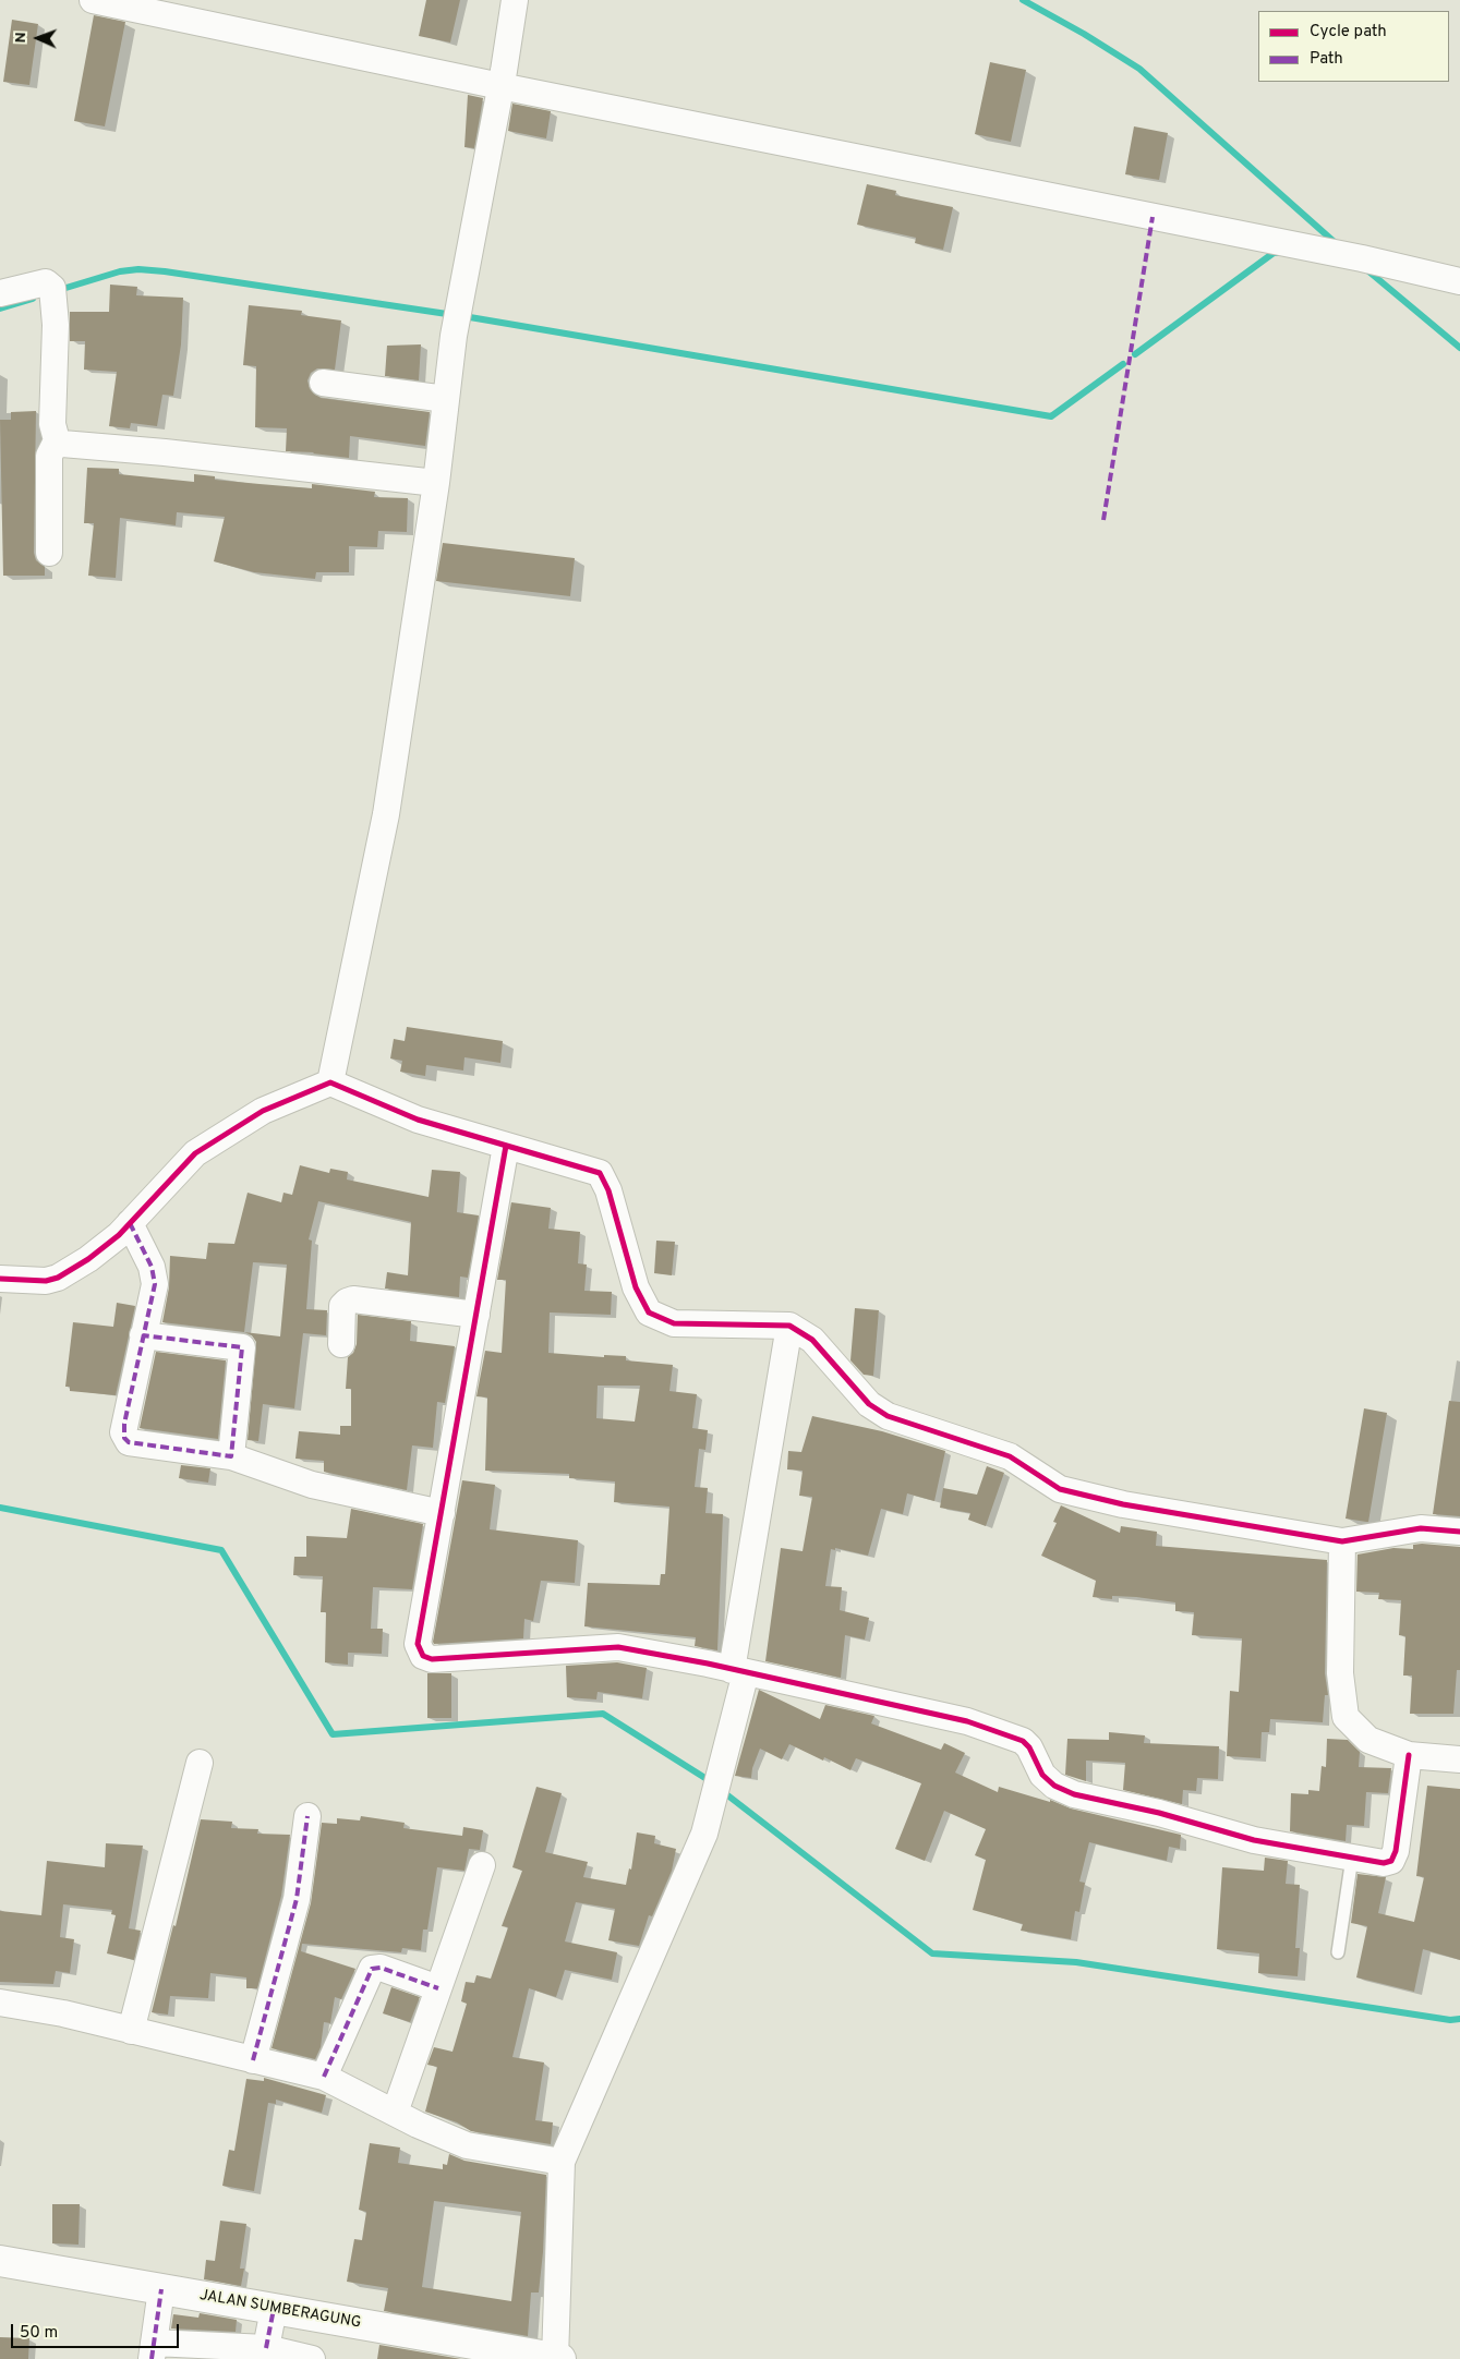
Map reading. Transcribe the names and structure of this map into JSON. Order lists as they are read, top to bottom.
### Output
{
  "streets": {
    "street": ["JALAN SUMBERAGUNG"]
  },
  "legend": ["Cycle path", "Path"],
  "scale_bar": "50 m",
  "north": "left"
}
